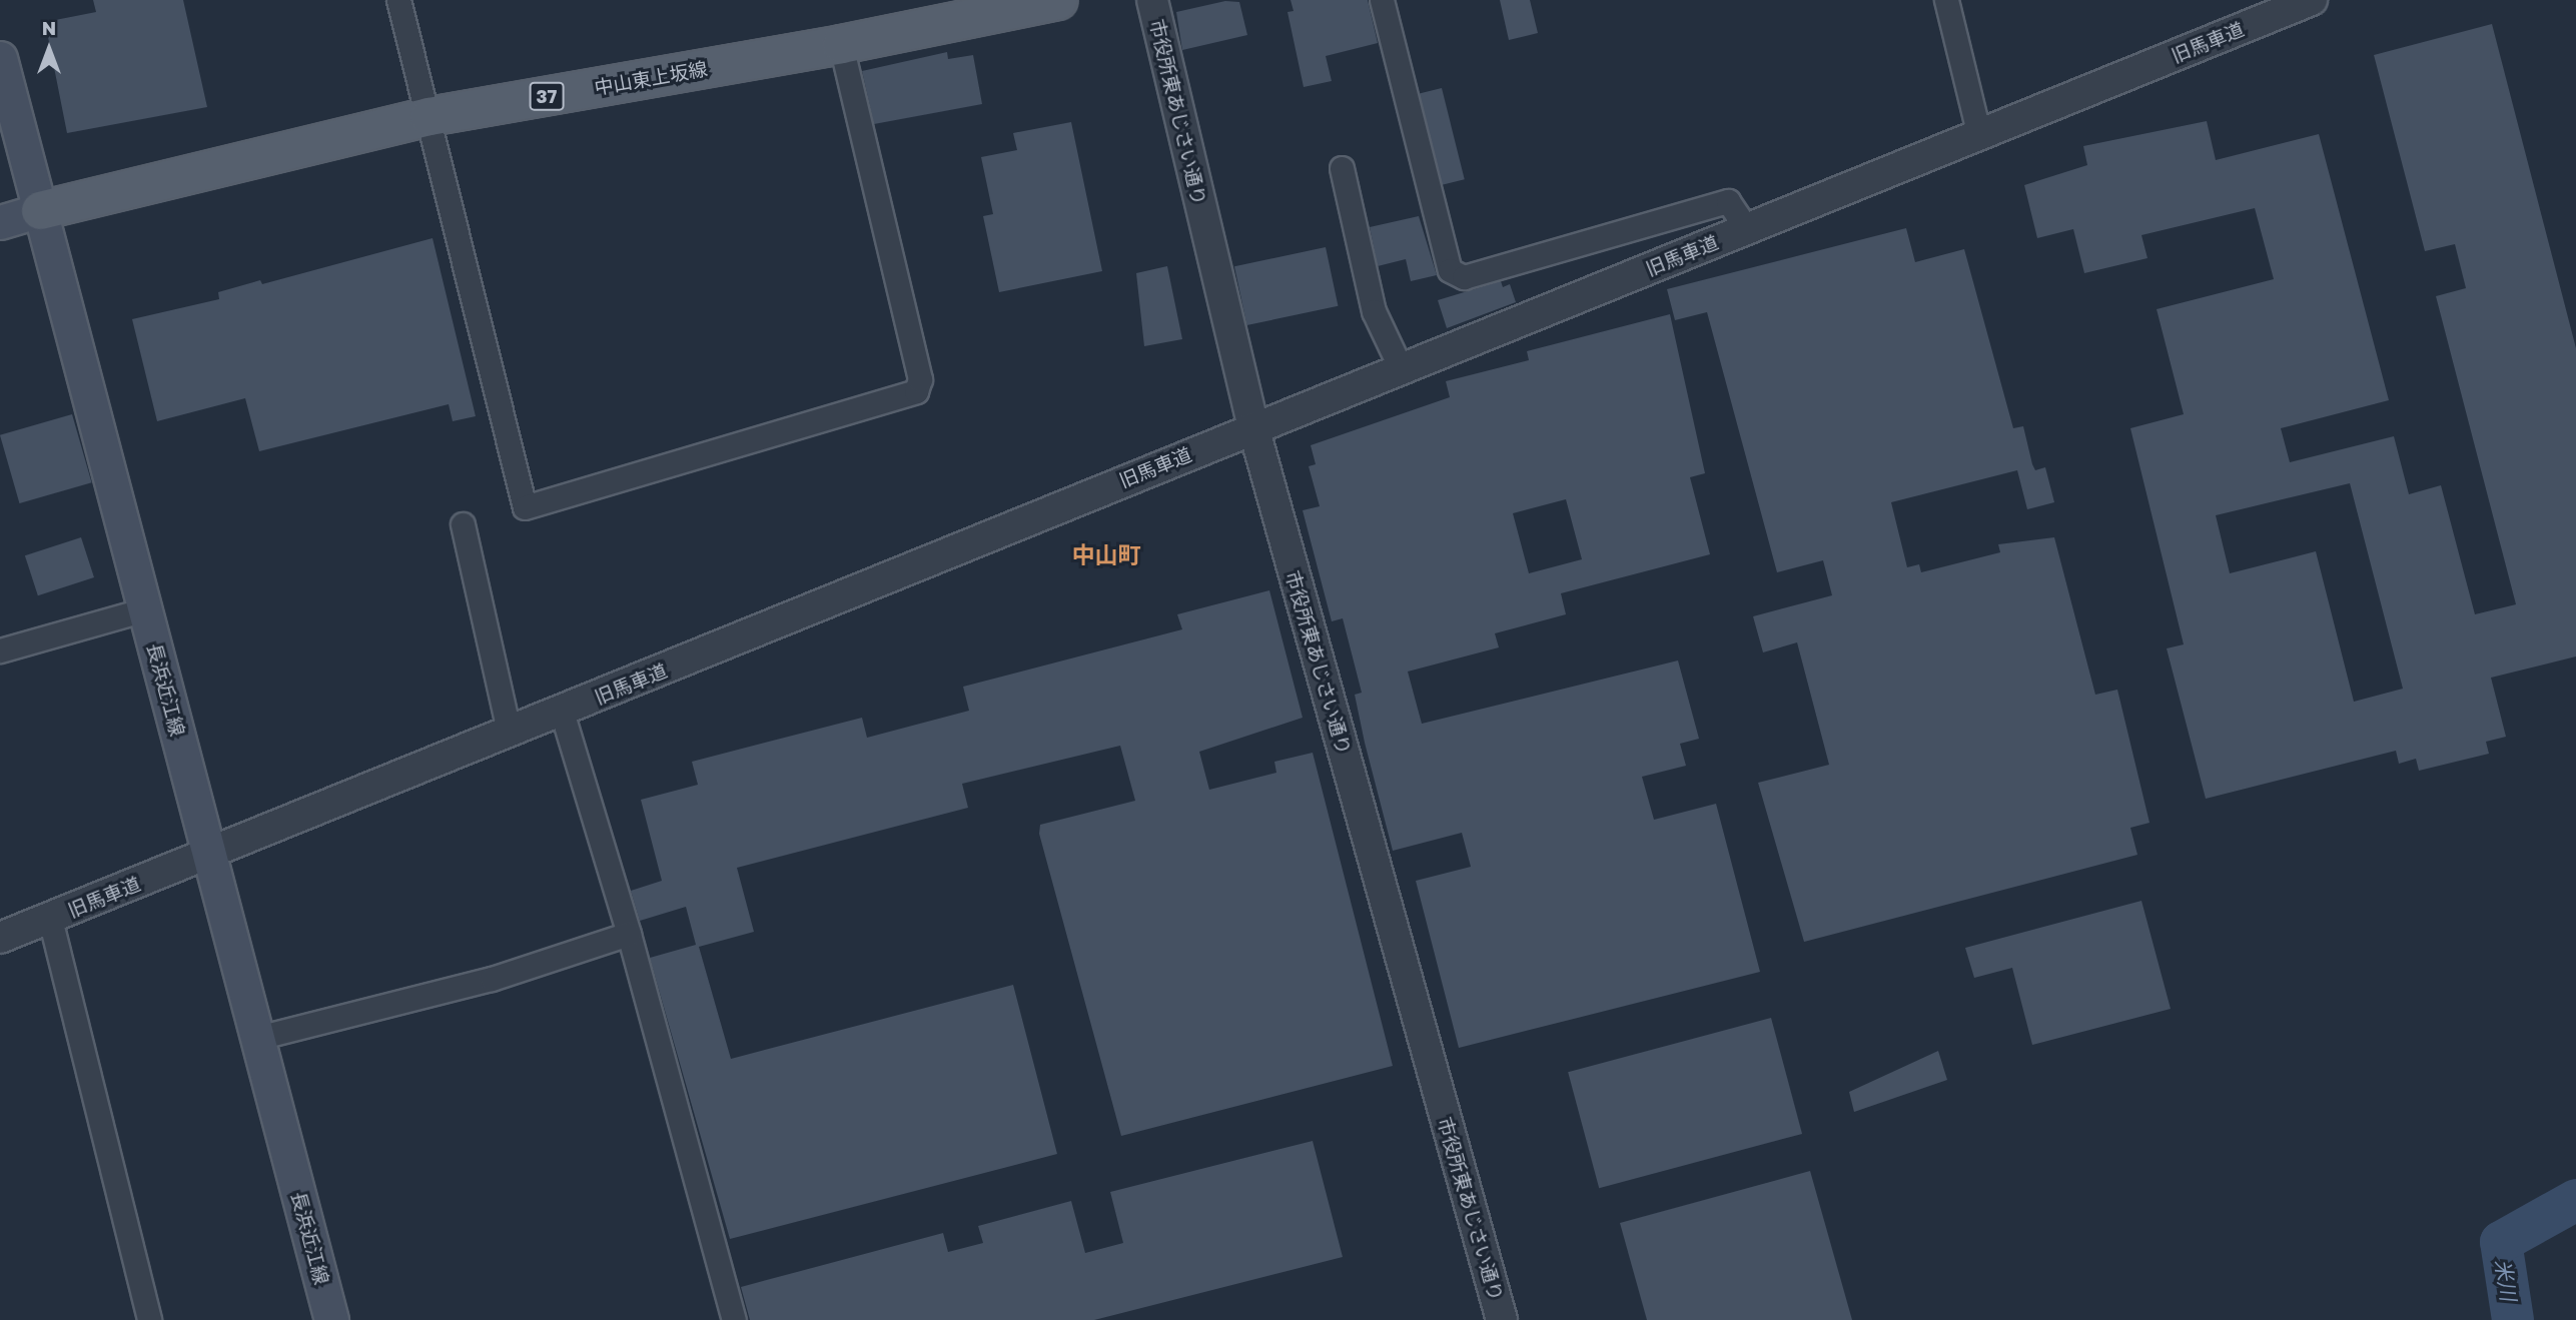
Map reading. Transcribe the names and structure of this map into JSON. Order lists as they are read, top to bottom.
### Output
{
  "streets": {
    "main road": ["中山東上坂線", "37", "長浜近江線"],
    "street": ["旧馬車道", "市役所東あじさい通り"]
  },
  "crossings": [
    ["旧馬車道", "市役所東あじさい通り"],
    ["旧馬車道", "長浜近江線"],
    ["中山東上坂線", "長浜近江線"]
  ],
  "districts": ["中山町"],
  "water": ["米川"],
  "north": "top"
}
